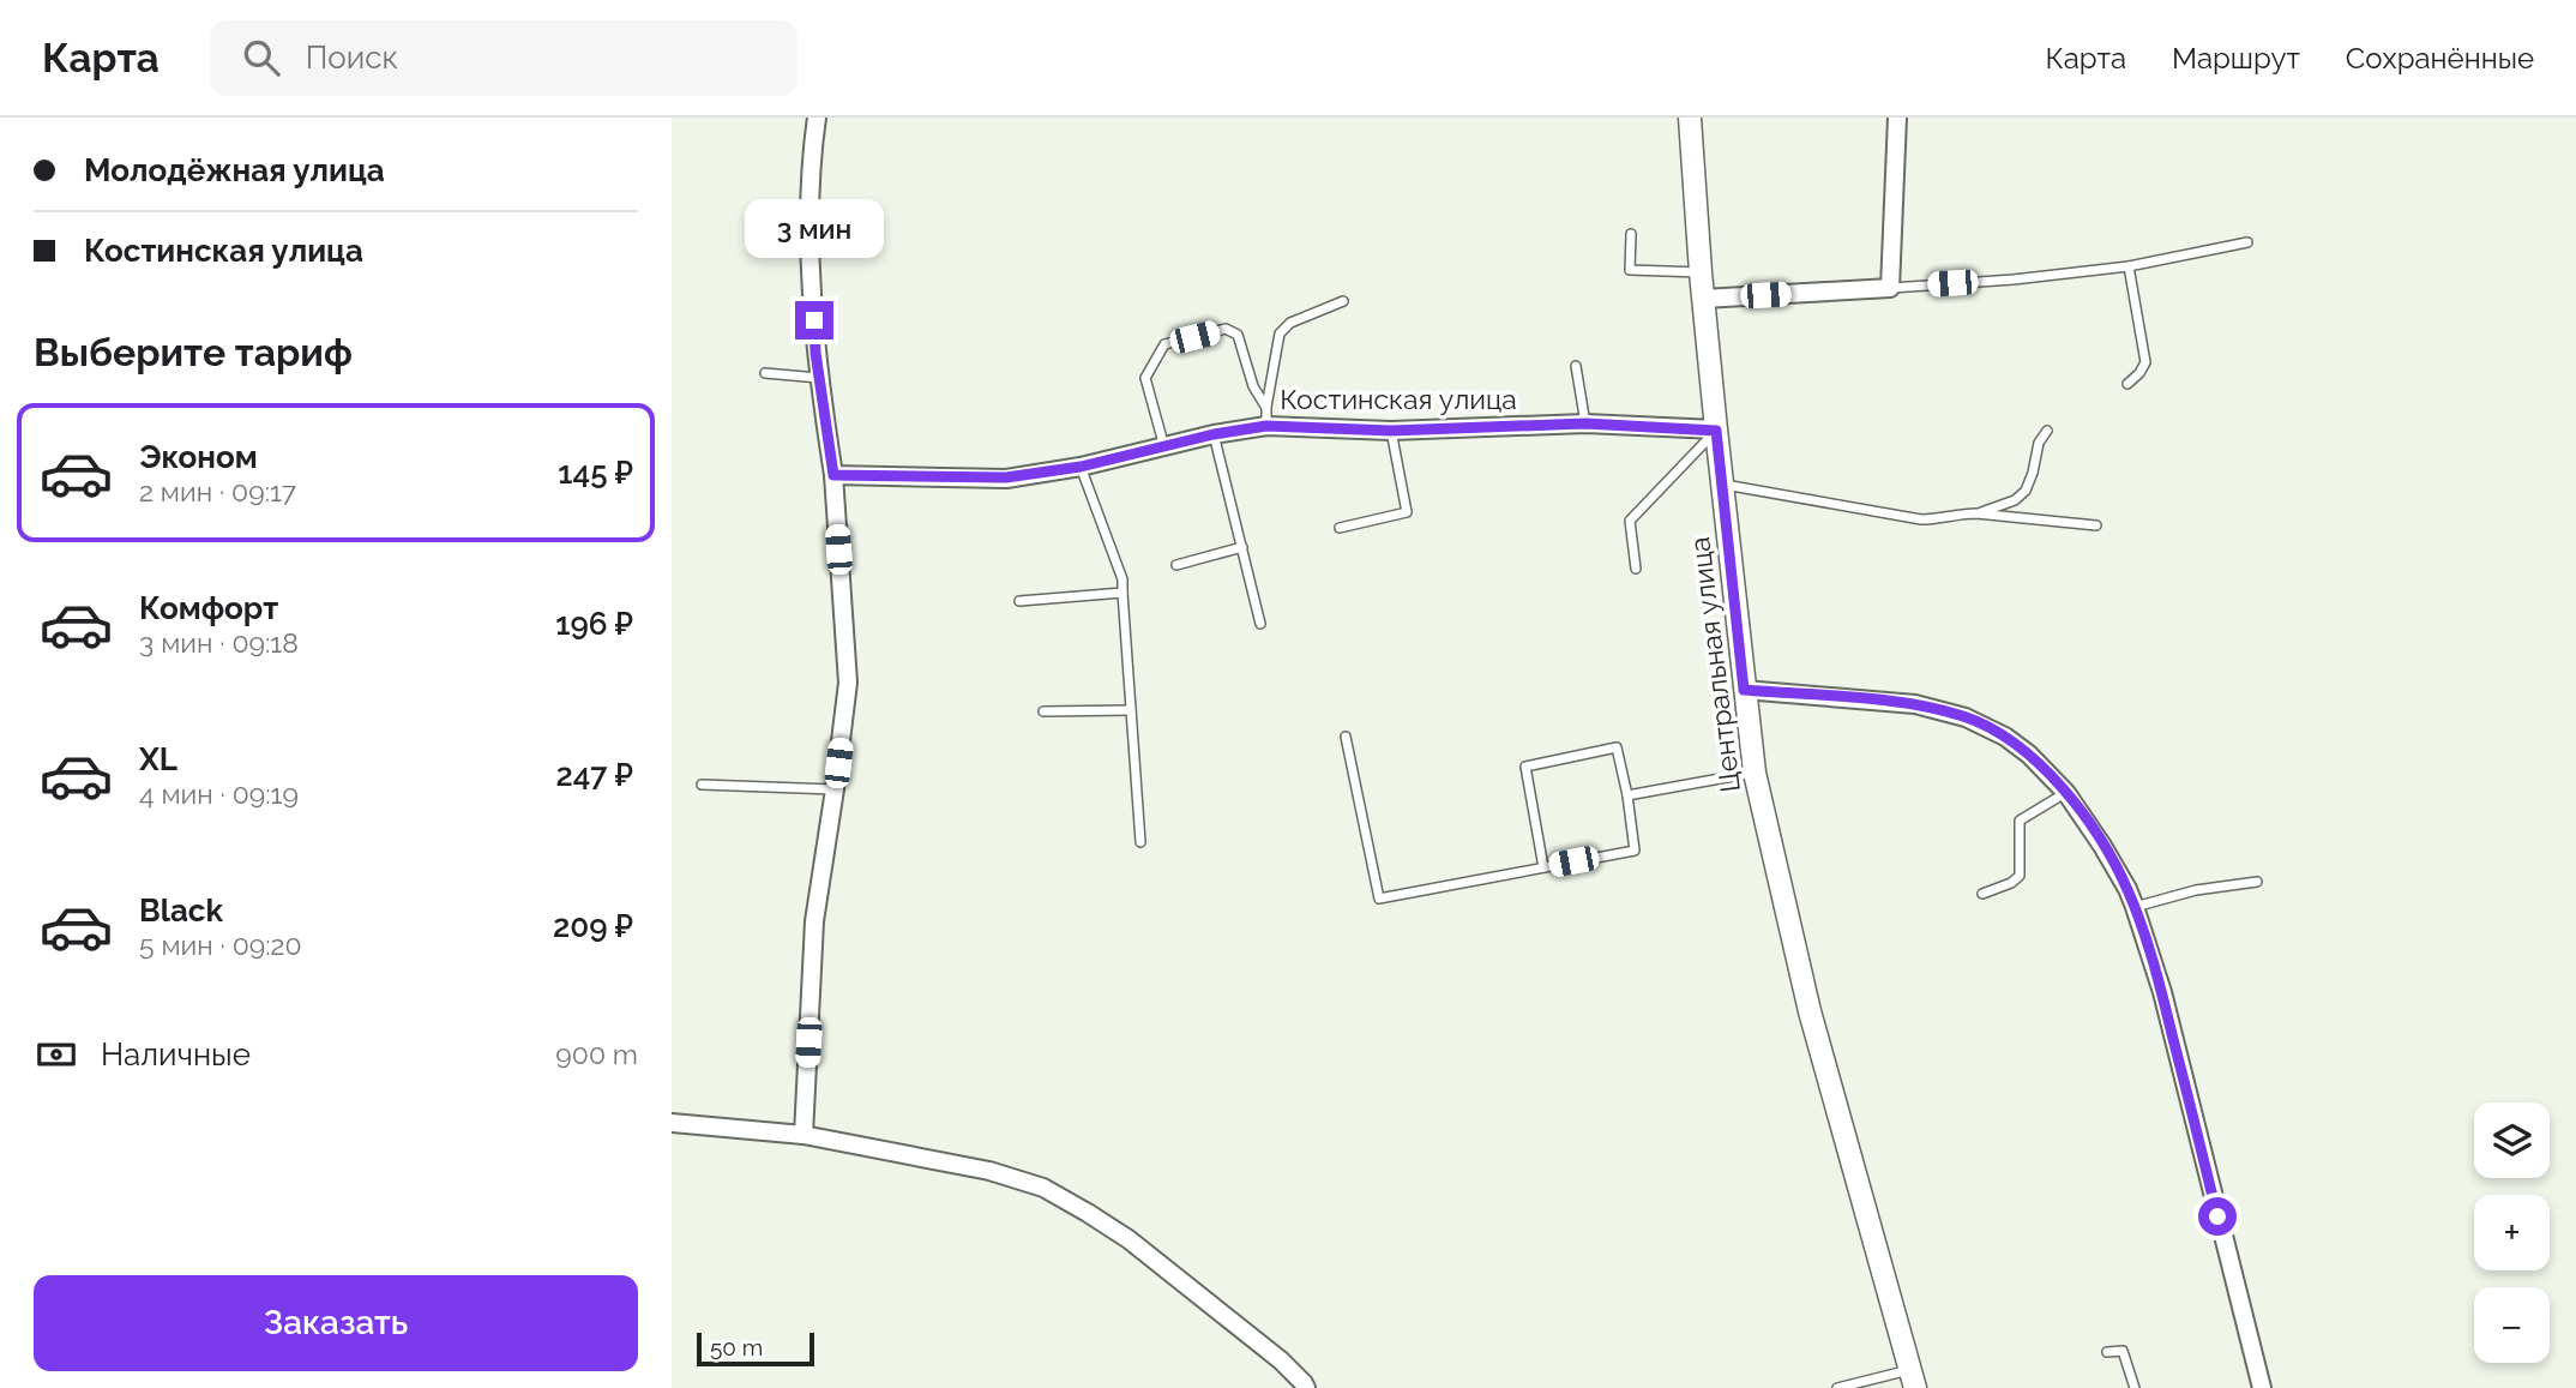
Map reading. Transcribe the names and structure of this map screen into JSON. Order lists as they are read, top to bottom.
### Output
{
  "streets": {
    "street": ["Костинская улица", "Центральная улица"]
  },
  "crossings": [
    ["Костинская улица", "Центральная улица"]
  ],
  "scale_bar": "50 m",
  "page": {
    "header": "Карта",
    "search": "Поиск",
    "nav": ["Карта", "Маршрут", "Сохранённые"],
    "banner": ["Молодёжная улица", "Костинская улица"],
    "bubble": "3 мин",
    "heading": "Выберите тариф",
    "list": [
      {
        "name": "Эконом",
        "note": "2 мин · 09:17",
        "value": "145 ₽"
      },
      {
        "name": "Комфорт",
        "note": "3 мин · 09:18",
        "value": "196 ₽"
      },
      {
        "name": "XL",
        "note": "4 мин · 09:19",
        "value": "247 ₽"
      },
      {
        "name": "Black",
        "note": "5 мин · 09:20",
        "value": "209 ₽"
      }
    ],
    "pay": ["Наличные", "900 m"],
    "map_buttons": ["+", "−"],
    "buttons": "Заказать",
    "scale": "50 m"
  }
}
